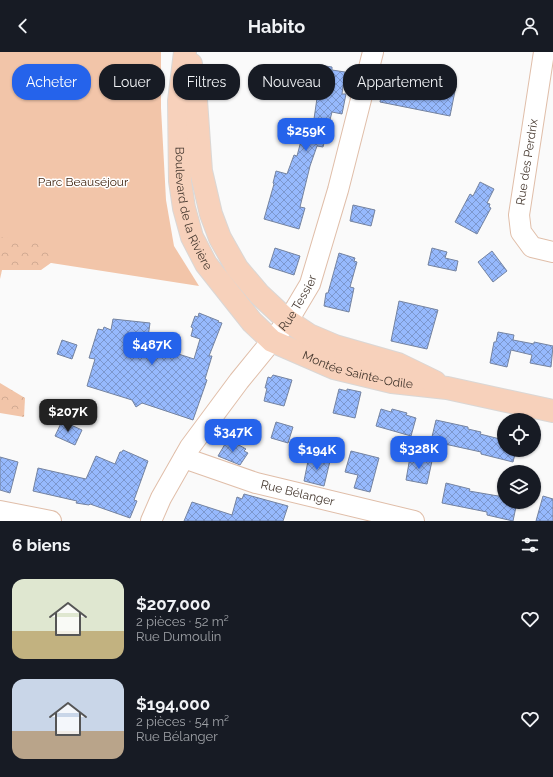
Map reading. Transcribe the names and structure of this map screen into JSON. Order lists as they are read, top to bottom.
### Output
{
  "streets": {
    "main road": ["Boulevard de la Rivière", "Montée Sainte-Odile"],
    "street": ["Rue des Perdrix", "Rue Tessier", "Rue Bélanger"]
  },
  "crossings": [
    ["Boulevard de la Rivière", "Rue Tessier"],
    ["Boulevard de la Rivière", "Montée Sainte-Odile"],
    ["Rue Tessier", "Montée Sainte-Odile"],
    ["Rue Tessier", "Rue Bélanger"]
  ],
  "parks": ["Parc Beauséjour"],
  "page": {
    "header": "Habito",
    "chip": [
      "Acheter",
      "Louer",
      "Filtres",
      "Nouveau",
      "Appartement"
    ],
    "price": [
      "$259K",
      "$487K",
      "$207K",
      "$347K",
      "$328K",
      "$194K"
    ],
    "heading": "6 biens",
    "list": [
      {
        "name": "$207,000",
        "note": "2 pièces · 52 m² · Rue Dumoulin"
      },
      {
        "name": "$194,000",
        "note": "2 pièces · 54 m² · Rue Bélanger"
      }
    ]
  }
}
